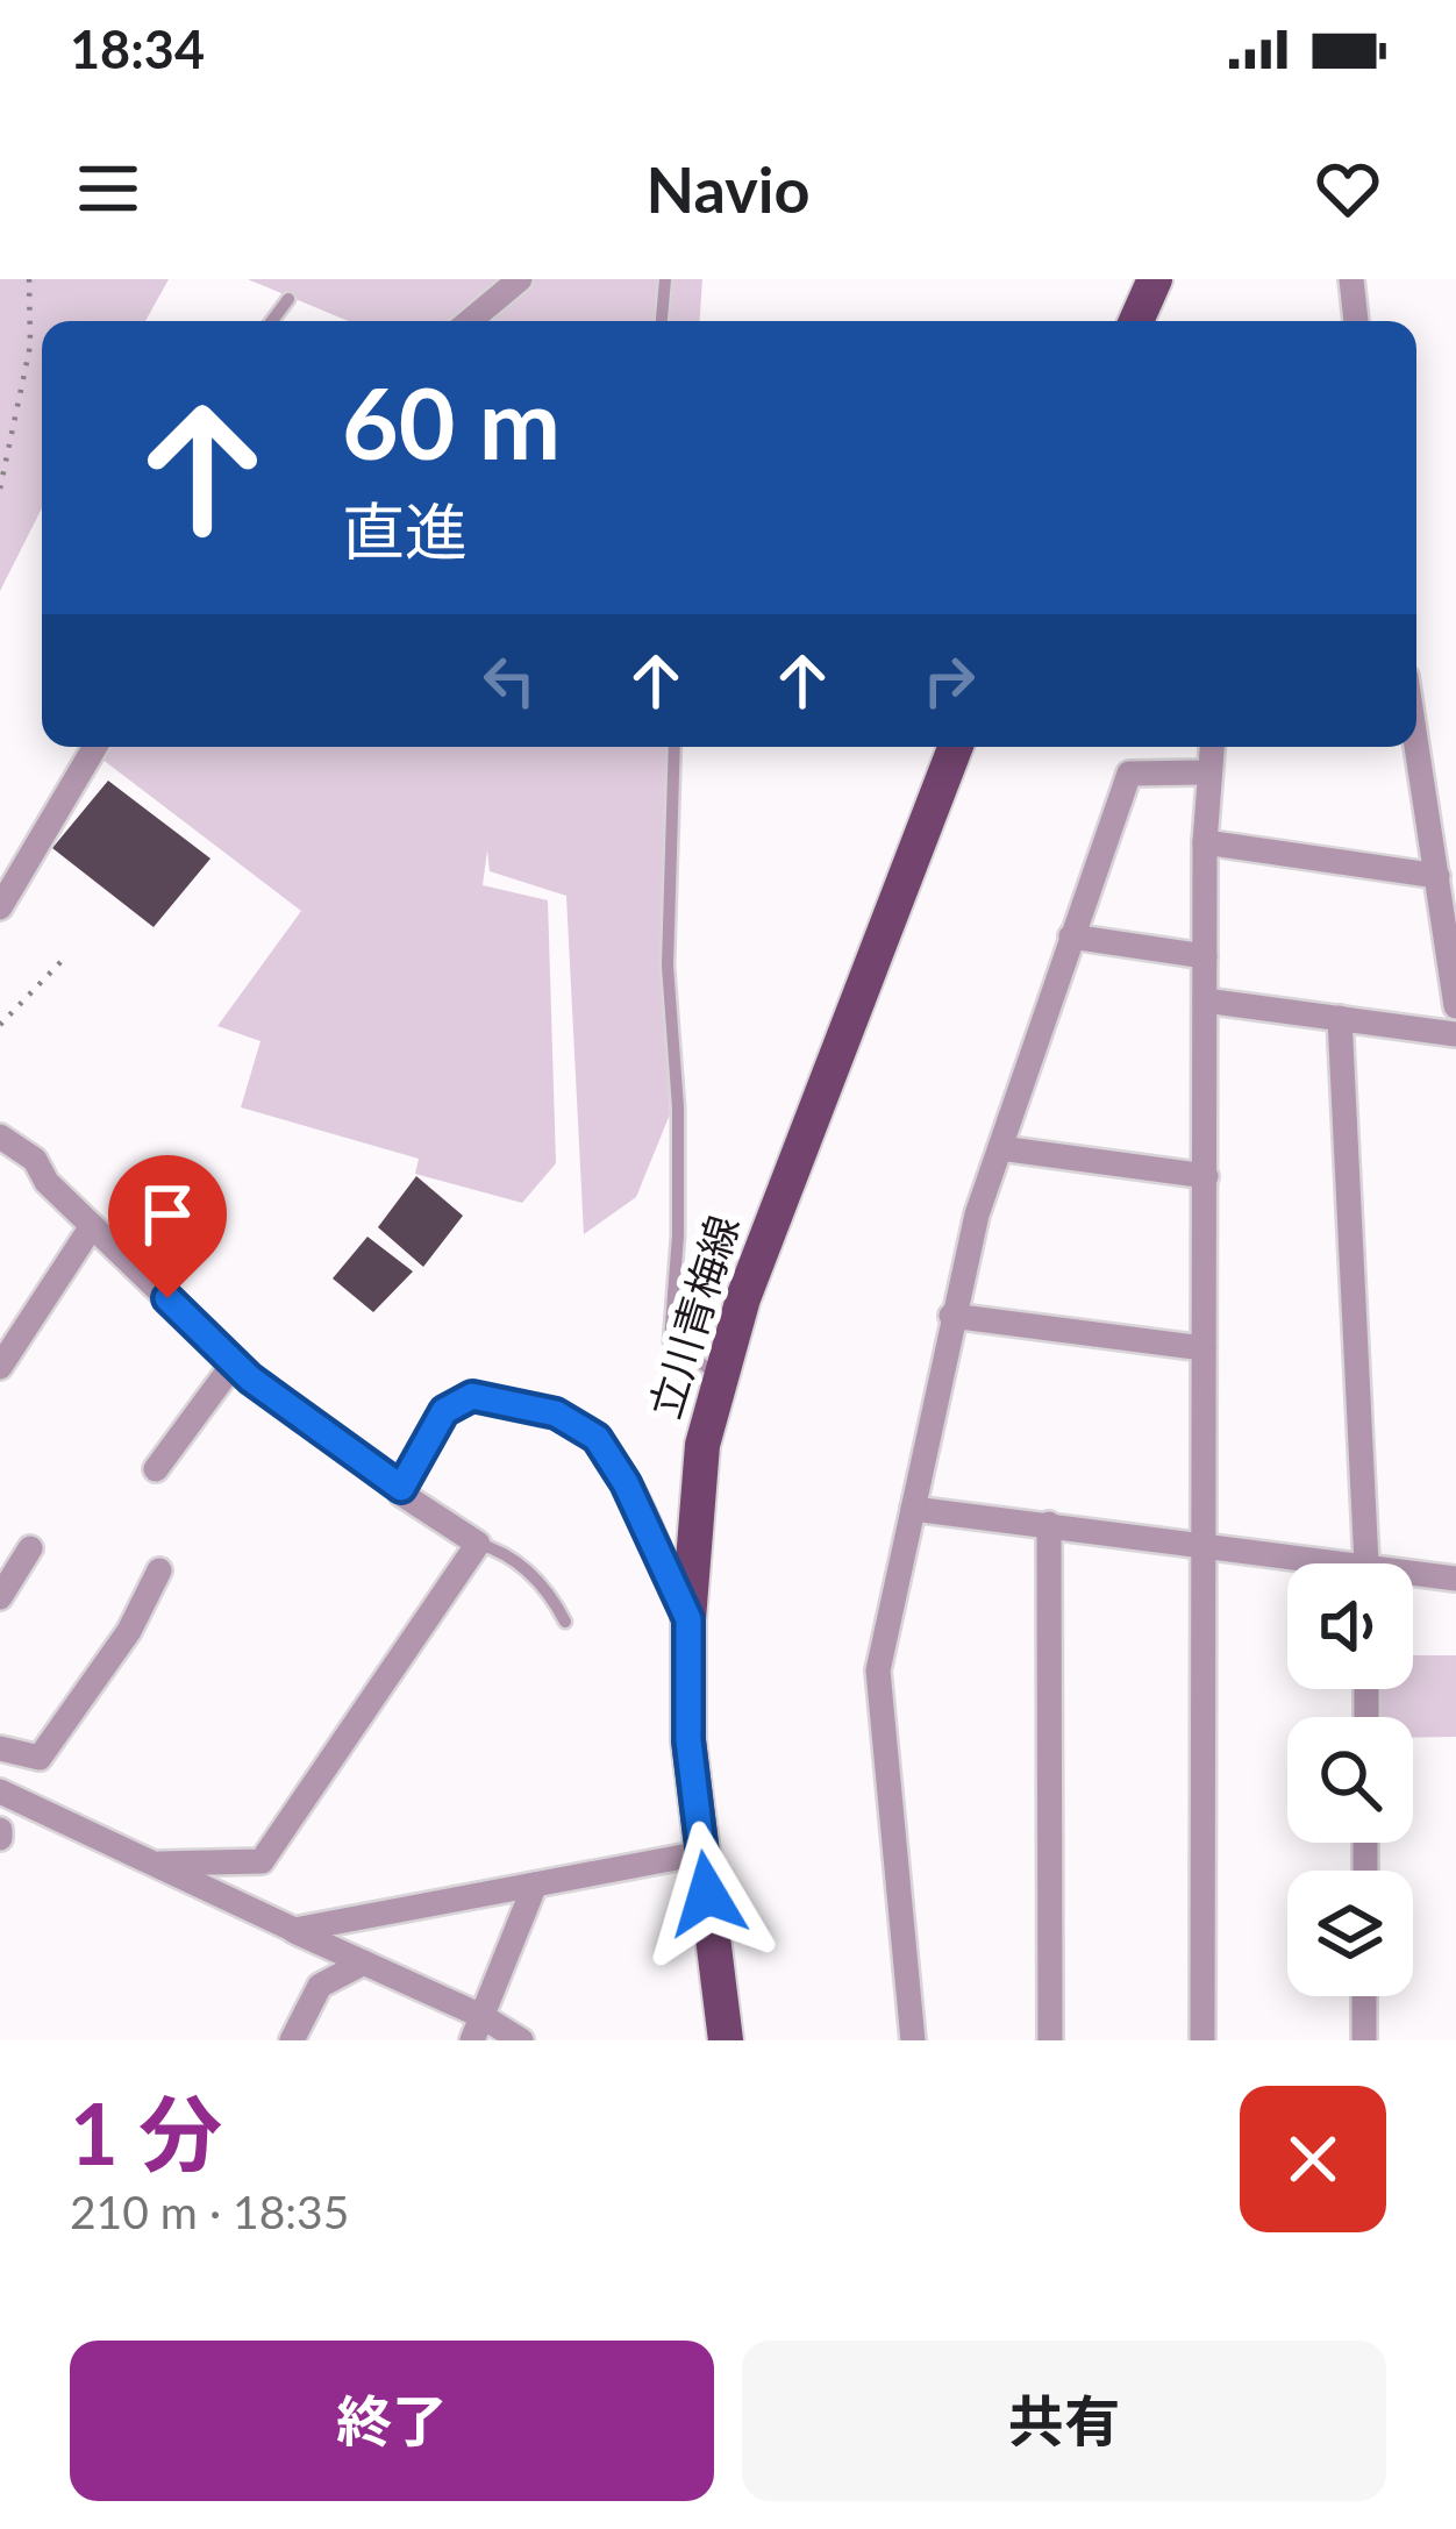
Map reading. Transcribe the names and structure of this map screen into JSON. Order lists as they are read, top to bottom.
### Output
{
  "streets": {
    "main road": ["立川青梅線"]
  },
  "page": {
    "status": "18:34",
    "header": "Navio",
    "turn": ["60 m", "直進"],
    "heading": ["1 分", "210 m · 18:35"],
    "buttons": ["終了", "共有"]
  }
}
